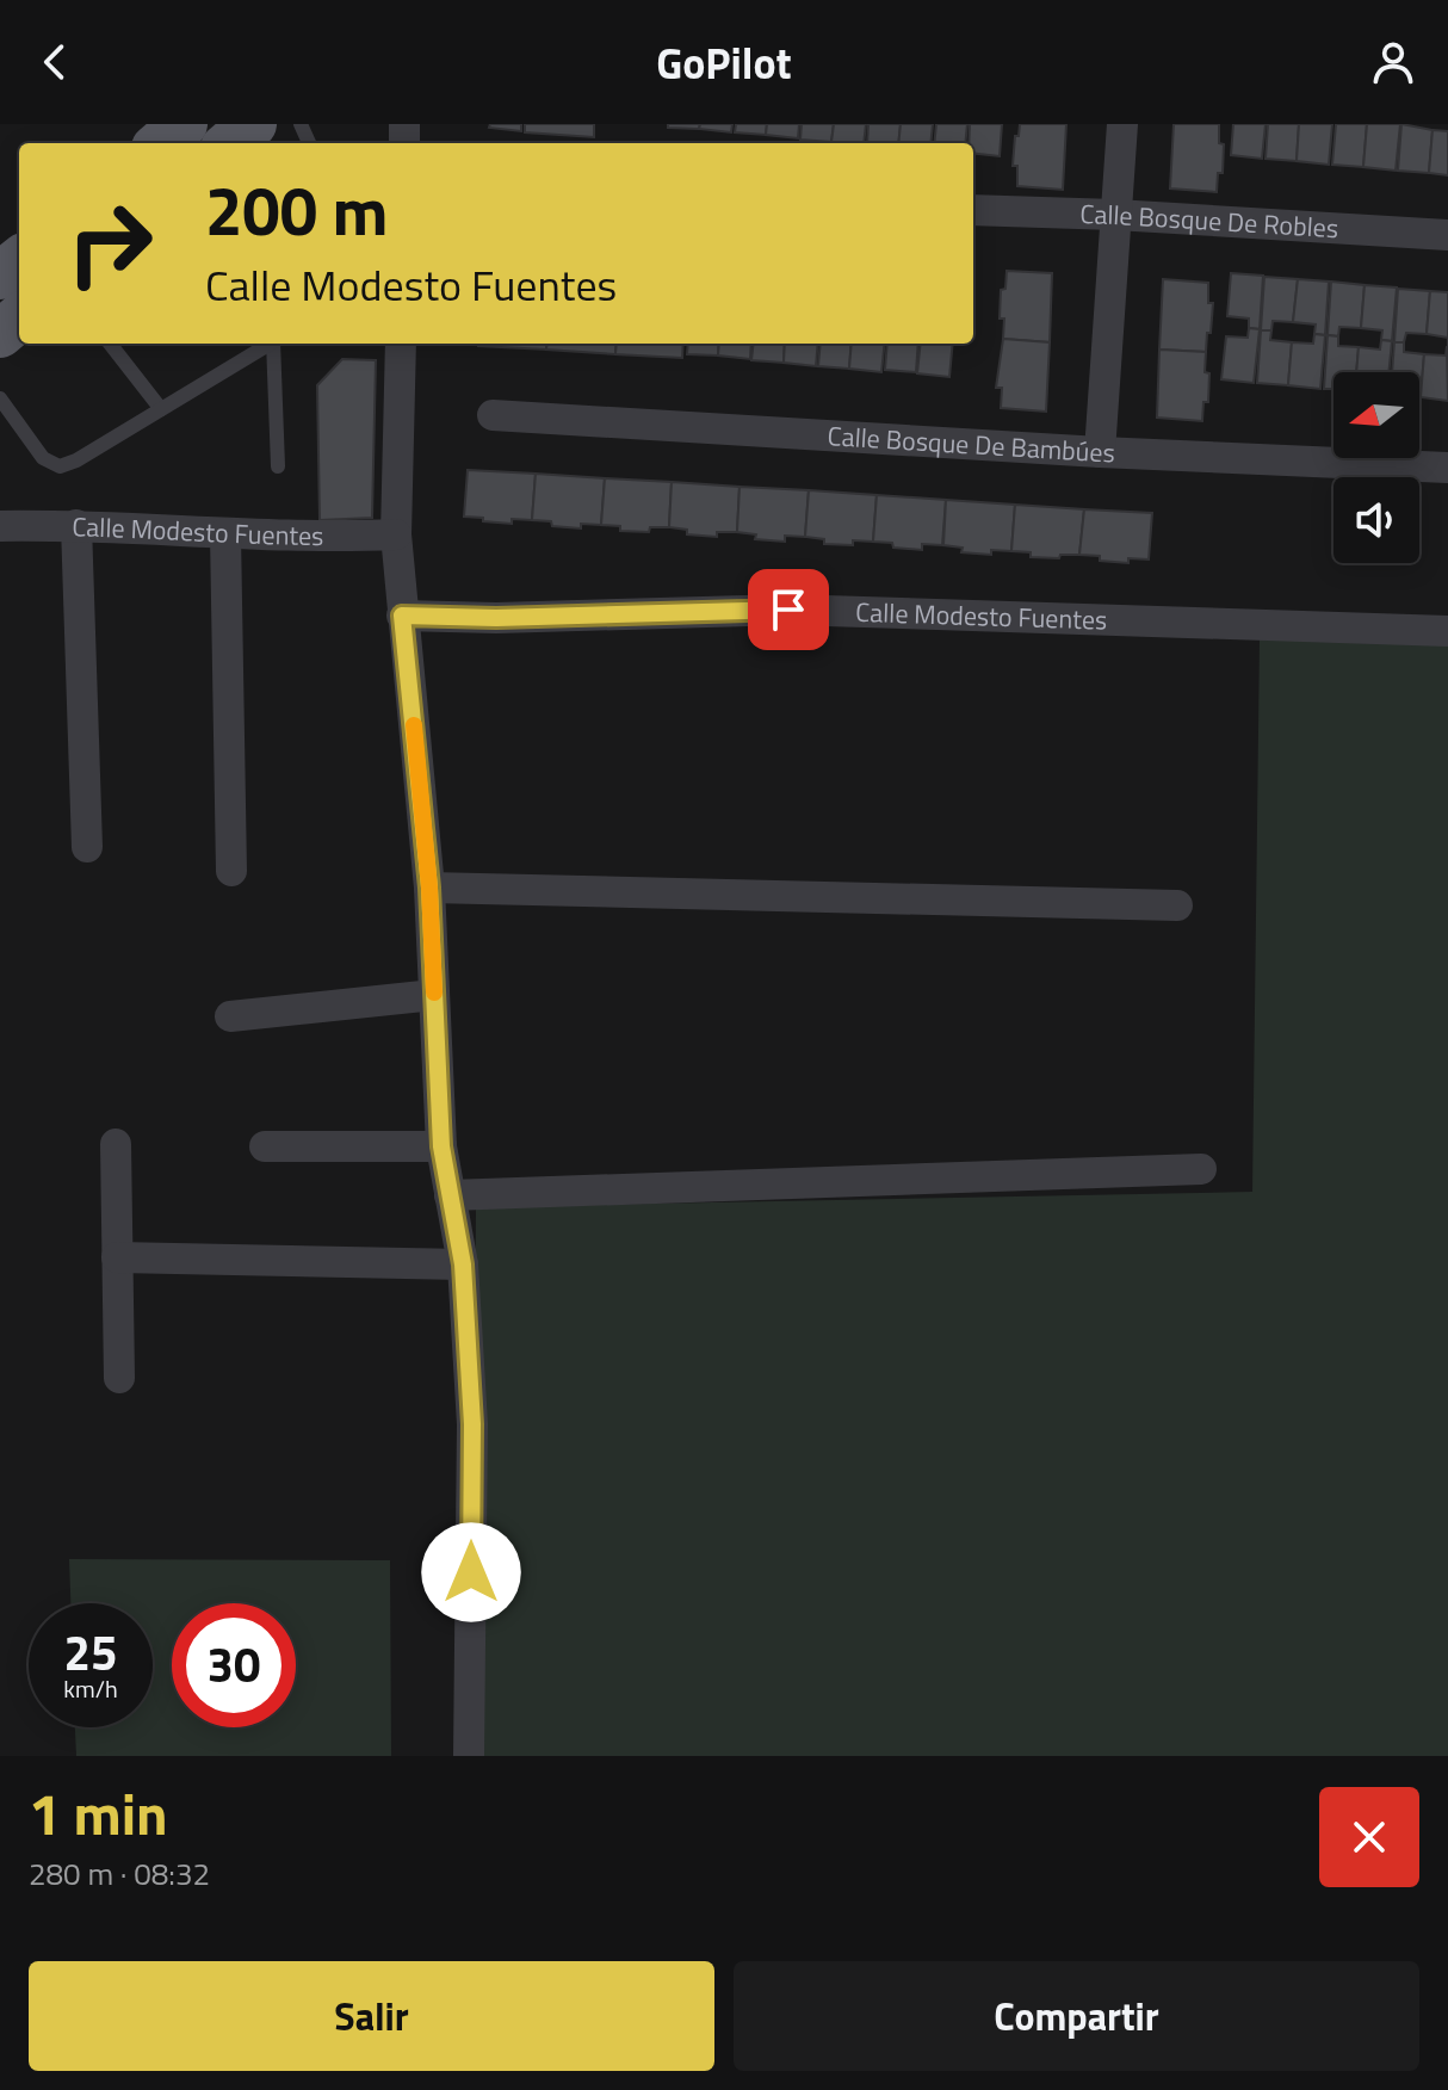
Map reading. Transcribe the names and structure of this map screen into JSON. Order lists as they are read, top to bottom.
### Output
{
  "streets": {
    "street": ["Calle Bosque De Robles", "Calle Bosque De Bambúes", "Calle Modesto Fuentes"]
  },
  "north": "left",
  "page": {
    "header": "GoPilot",
    "turn": ["200 m", "Calle Modesto Fuentes"],
    "speed": "25 km/h",
    "limit": "30",
    "heading": ["1 min", "280 m · 08:32"],
    "buttons": ["Salir", "Compartir"]
  }
}
